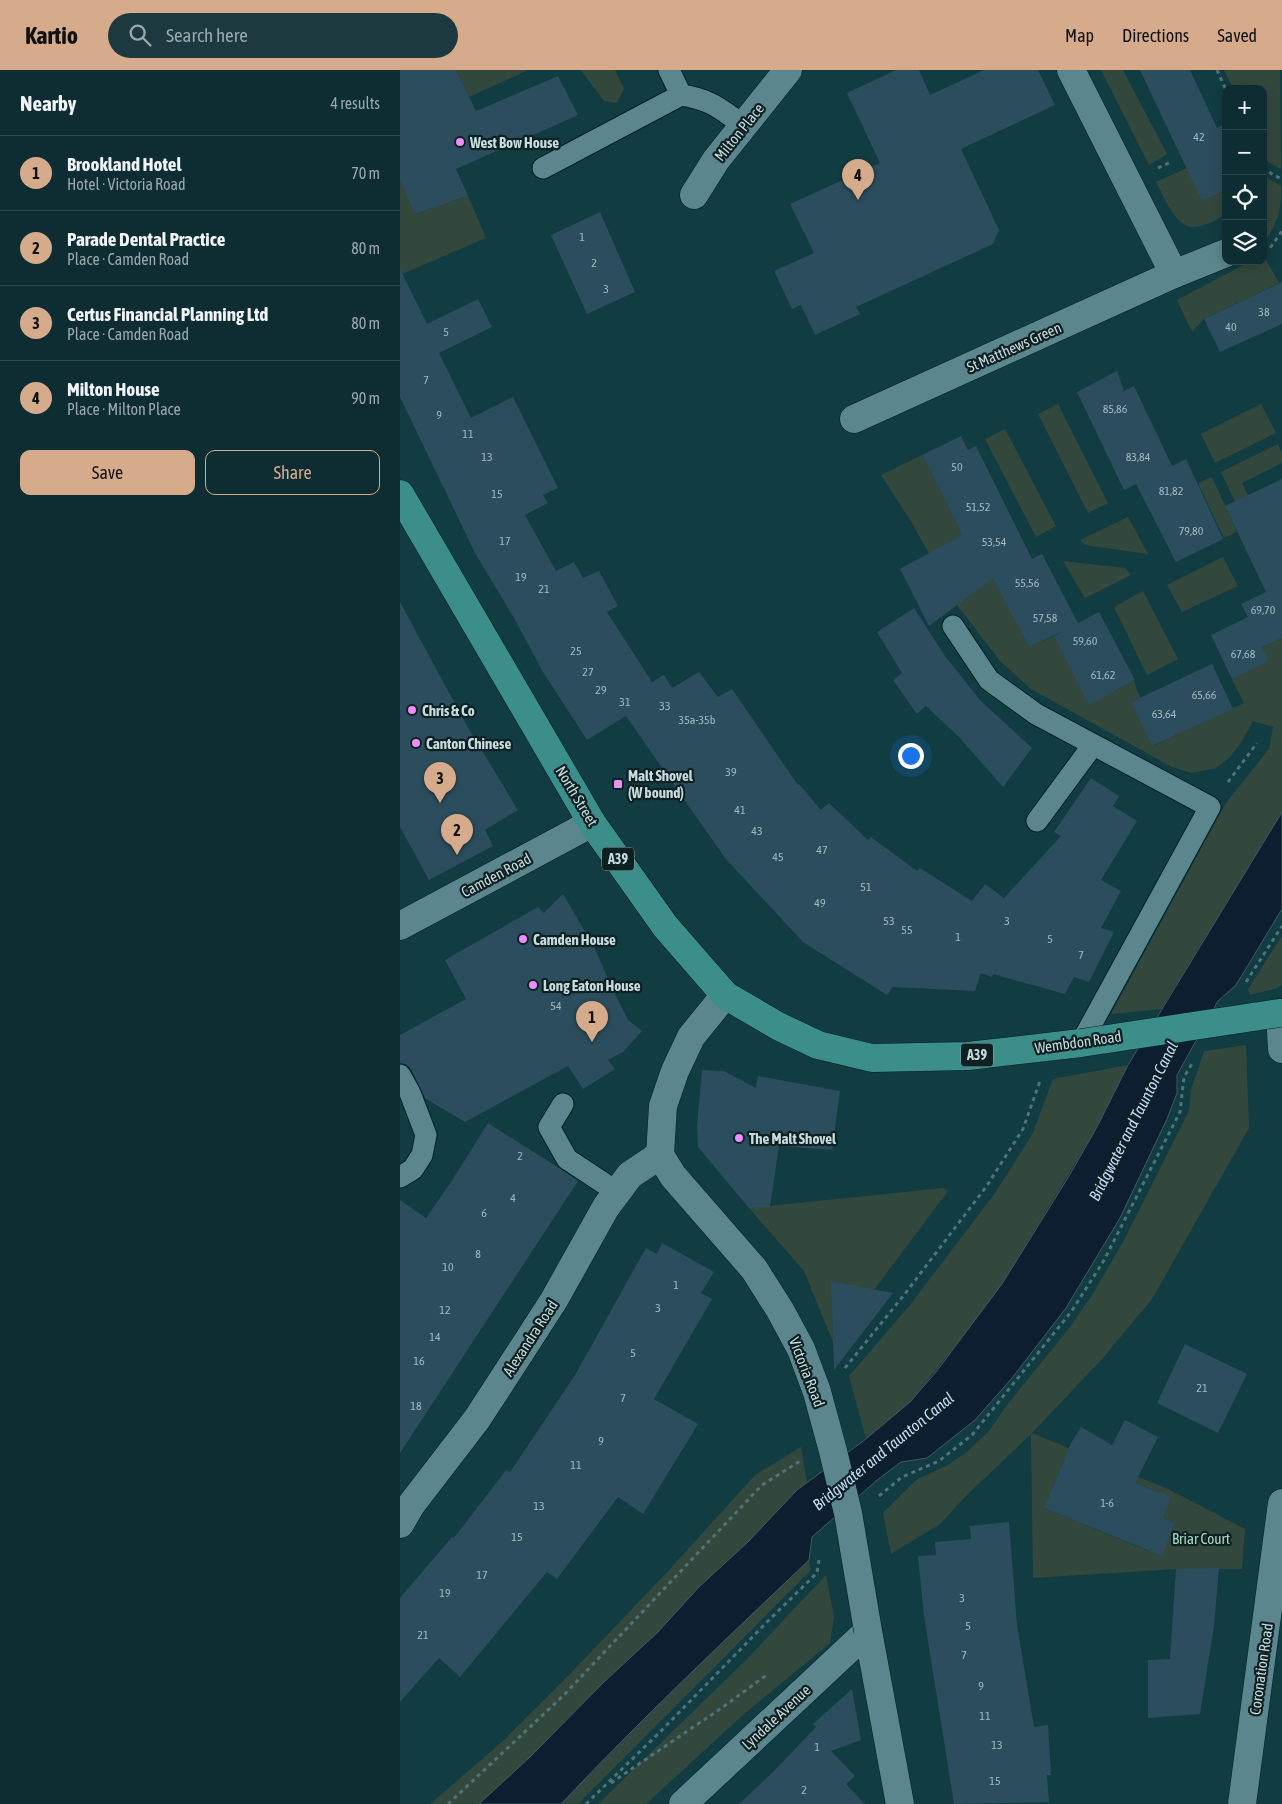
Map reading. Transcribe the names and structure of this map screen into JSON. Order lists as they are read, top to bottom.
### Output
{
  "streets": {
    "main road": ["North Street", "A39", "Wembdon Road"],
    "street": [
      "Milton Place",
      "St Matthews Green",
      "Camden Road",
      "Alexandra Road",
      "Victoria Road",
      "Coronation Road",
      "Lyndale Avenue"
    ]
  },
  "crossings": [
    ["North Street", "Camden Road"],
    ["North Street", "Wembdon Road"],
    ["Alexandra Road", "Victoria Road"],
    ["Victoria Road", "Lyndale Avenue"]
  ],
  "water": ["Bridgwater and Taunton Canal"],
  "parks": ["Briar Court"],
  "places": {
    "other": [
      "West Bow House",
      "Chris & Co",
      "Canton Chinese",
      "Camden House",
      "Long Eaton House",
      "The Malt Shovel"
    ],
    "transit": ["Malt Shovel (W bound)"]
  },
  "house_numbers": [
    "42",
    "1",
    "2",
    "3",
    "38",
    "40",
    "5",
    "7",
    "85,86",
    "9",
    "11",
    "13",
    "83,84",
    "50",
    "81,82",
    "15",
    "51,52",
    "79,80",
    "17",
    "53,54",
    "19",
    "55,56",
    "21",
    "69,70",
    "57,58",
    "59,60",
    "25",
    "67,68",
    "27",
    "61,62",
    "29",
    "65,66",
    "31",
    "33",
    "63,64",
    "35a-35b",
    "39",
    "41",
    "43",
    "47",
    "45",
    "51",
    "49",
    "53",
    "3",
    "55",
    "1",
    "5",
    "7",
    "54",
    "2",
    "4",
    "6",
    "8",
    "10",
    "1",
    "3",
    "12",
    "14",
    "5",
    "16",
    "21",
    "7",
    "18",
    "9",
    "11",
    "1-6",
    "13",
    "15",
    "17",
    "19",
    "3",
    "5",
    "21",
    "7",
    "9",
    "11",
    "13",
    "1",
    "15",
    "2"
  ],
  "page": {
    "header": "Kartio",
    "search": "Search here",
    "nav": ["Map", "Directions", "Saved"],
    "heading": ["Nearby", "4 results"],
    "map_buttons": ["+", "−"],
    "list": [
      {
        "mark": "1",
        "name": "Brookland Hotel",
        "note": "Hotel · Victoria Road",
        "value": "70 m"
      },
      {
        "mark": "2",
        "name": "Parade Dental Practice",
        "note": "Place · Camden Road",
        "value": "80 m"
      },
      {
        "mark": "3",
        "name": "Certus Financial Planning Ltd",
        "note": "Place · Camden Road",
        "value": "80 m"
      },
      {
        "mark": "4",
        "name": "Milton House",
        "note": "Place · Milton Place",
        "value": "90 m"
      }
    ],
    "pins": [
      "4",
      "3",
      "2",
      "1"
    ],
    "buttons": ["Save", "Share"]
  }
}
